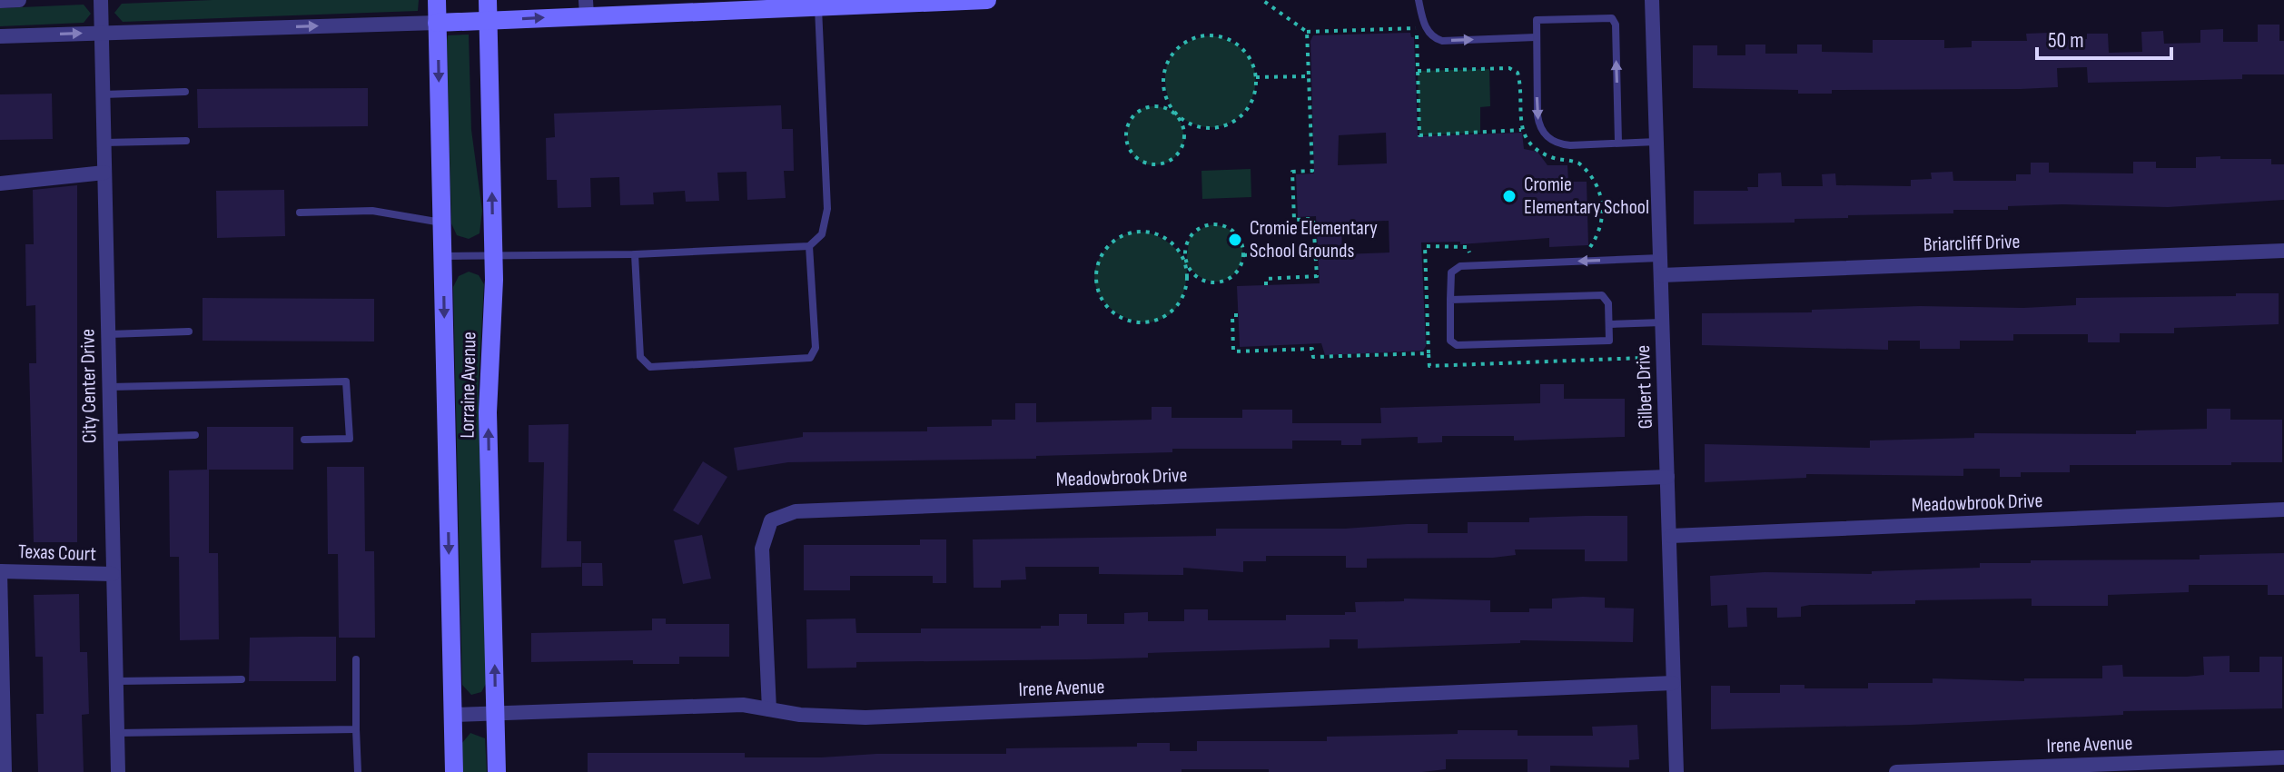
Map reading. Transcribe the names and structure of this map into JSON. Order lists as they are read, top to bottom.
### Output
{
  "streets": {
    "street": [
      "Briarcliff Drive",
      "Lorraine Avenue",
      "City Center Drive",
      "Gilbert Drive",
      "Meadowbrook Drive",
      "Texas Court",
      "Irene Avenue"
    ]
  },
  "crossings": [
    ["Briarcliff Drive", "Gilbert Drive"],
    ["Lorraine Avenue", "Irene Avenue"],
    ["City Center Drive", "Texas Court"],
    ["Gilbert Drive", "Meadowbrook Drive"],
    ["Gilbert Drive", "Irene Avenue"],
    ["Meadowbrook Drive", "Irene Avenue"]
  ],
  "places": ["Cromie Elementary School", "Cromie Elementary School Grounds"],
  "scale_bar": "50 m"
}
